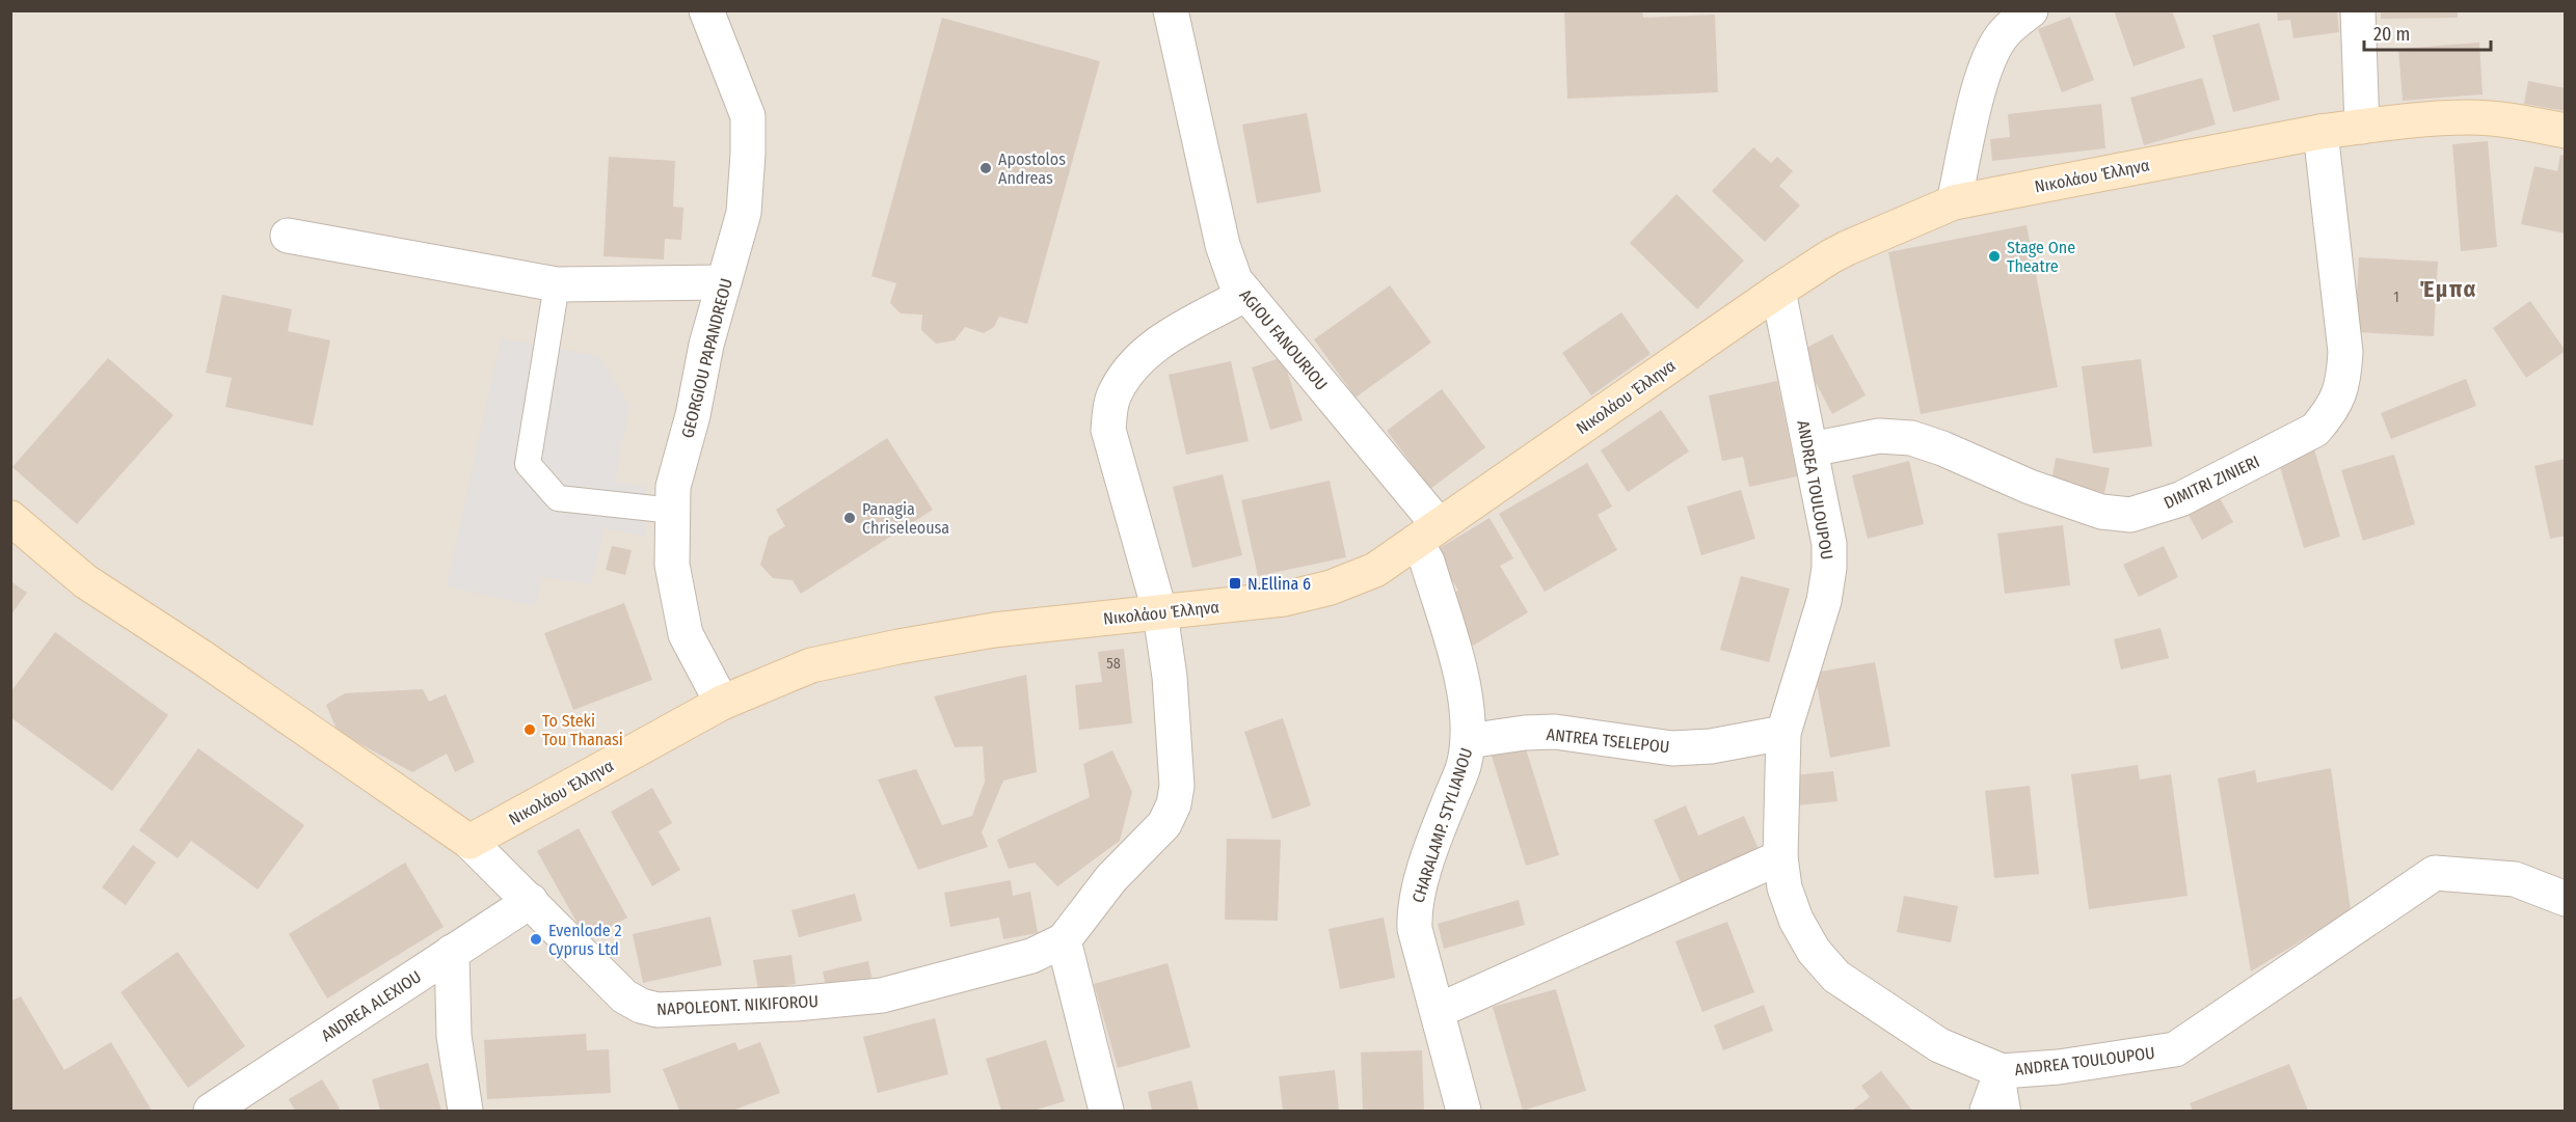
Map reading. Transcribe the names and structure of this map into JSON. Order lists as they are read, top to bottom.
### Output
{
  "streets": {
    "street": [
      "Νικολάου Έλληνα",
      "AGIOU FANOURIOU",
      "GEORGIOU PAPANDREOU",
      "DIMITRI ZINIERI",
      "ANDREA TOULOUPOU",
      "ANTREA TSELEPOU",
      "CHARALAMP. STYLIANOU",
      "NAPOLEONT. NIKIFOROU",
      "ANDREA ALEXIOU"
    ]
  },
  "crossings": [
    ["Νικολάου Έλληνα", "AGIOU FANOURIOU"],
    ["Νικολάου Έλληνα", "GEORGIOU PAPANDREOU"],
    ["Νικολάου Έλληνα", "DIMITRI ZINIERI"],
    ["Νικολάου Έλληνα", "ANDREA TOULOUPOU"],
    ["Νικολάου Έλληνα", "CHARALAMP. STYLIANOU"],
    ["Νικολάου Έλληνα", "NAPOLEONT. NIKIFOROU"],
    ["AGIOU FANOURIOU", "CHARALAMP. STYLIANOU"],
    ["AGIOU FANOURIOU", "NAPOLEONT. NIKIFOROU"],
    ["DIMITRI ZINIERI", "ANDREA TOULOUPOU"],
    ["ANDREA TOULOUPOU", "ANTREA TSELEPOU"],
    ["ANTREA TSELEPOU", "CHARALAMP. STYLIANOU"],
    ["NAPOLEONT. NIKIFOROU", "ANDREA ALEXIOU"]
  ],
  "districts": ["Έμπα"],
  "places": {
    "other": [
      "Apostolos Andreas",
      "Stage One Theatre",
      "Panagia Chriseleousa",
      "To Steki Tou Thanasi",
      "Evenlode 2 Cyprus Ltd"
    ],
    "transit": ["N.Ellina 6"]
  },
  "house_numbers": ["1", "58"],
  "scale_bar": "20 m"
}
